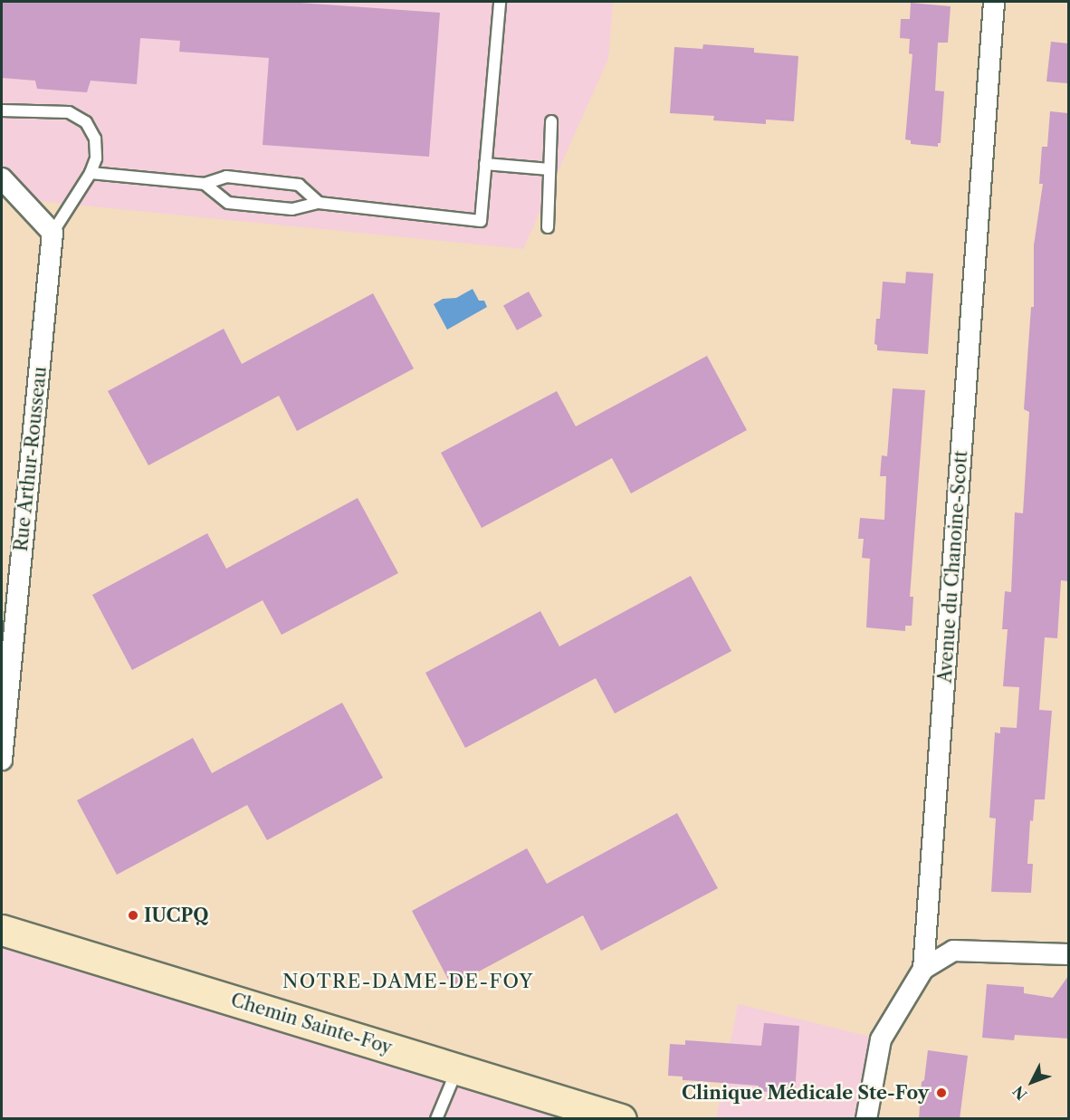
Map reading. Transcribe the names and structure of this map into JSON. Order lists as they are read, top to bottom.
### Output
{
  "streets": {
    "main road": ["Chemin Sainte-Foy"],
    "street": ["Rue Arthur-Rousseau", "Avenue du Chanoine-Scott"]
  },
  "districts": ["NOTRE-DAME-DE-FOY"],
  "places": ["IUCPQ", "Clinique Médicale Ste-Foy"],
  "north": "bottom left"
}
